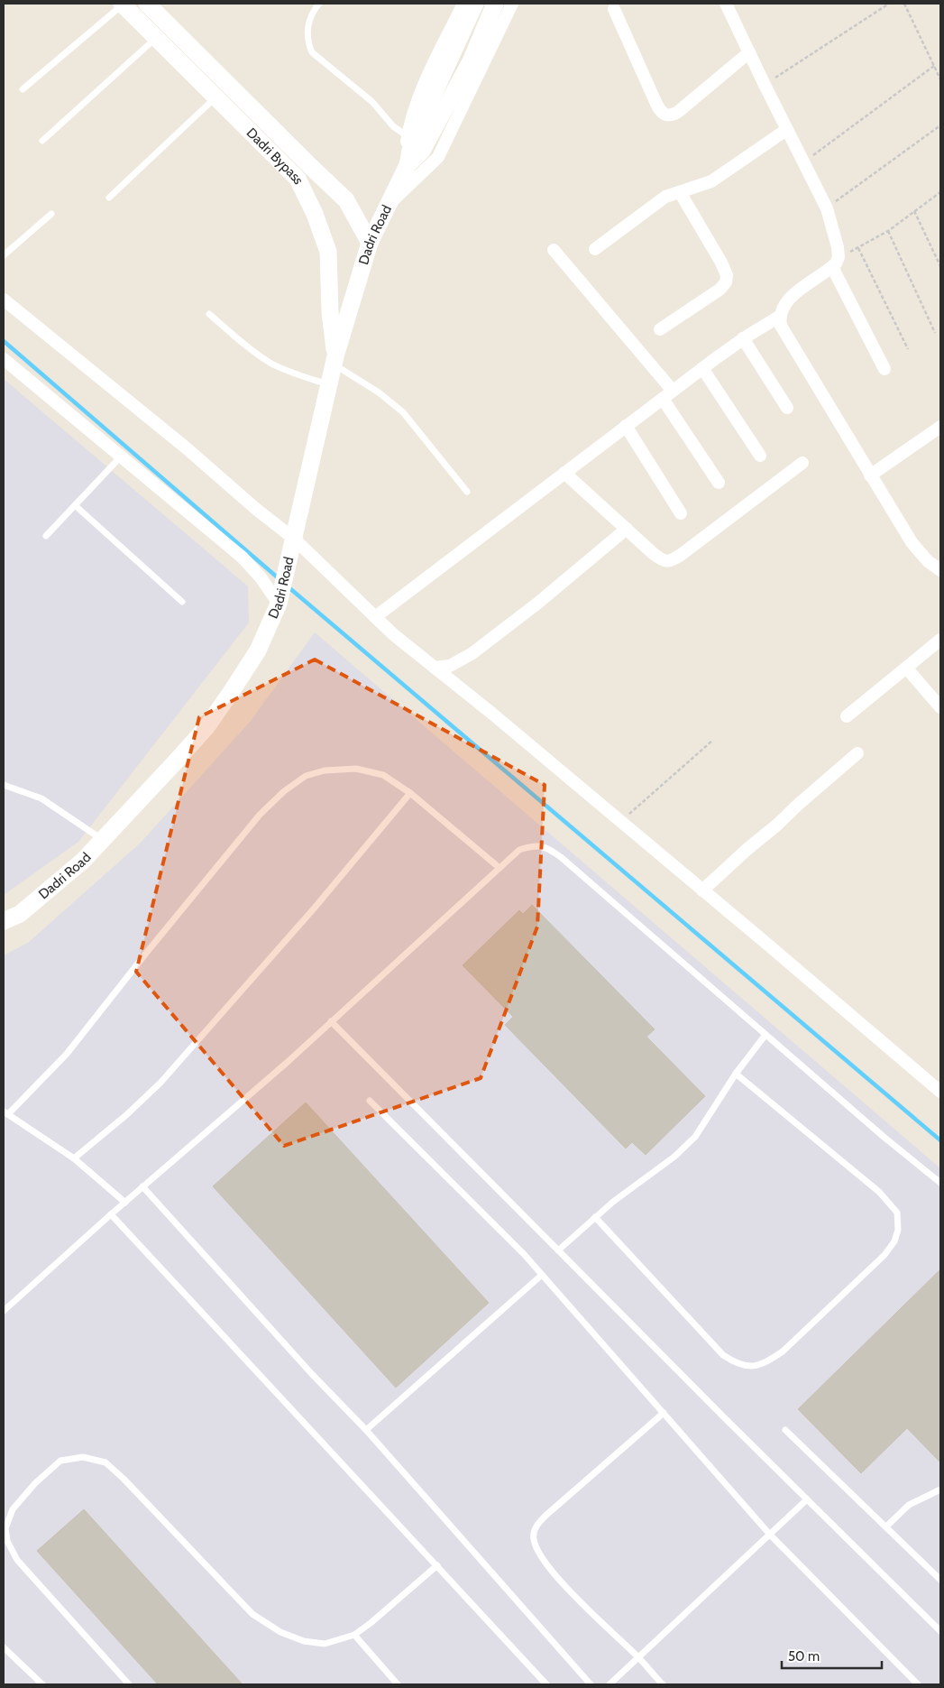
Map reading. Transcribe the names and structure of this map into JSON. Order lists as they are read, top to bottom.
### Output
{
  "streets": {
    "main road": ["Dadri Bypass", "Dadri Road"]
  },
  "crossings": [
    ["Dadri Bypass", "Dadri Road"]
  ],
  "scale_bar": "50 m"
}
